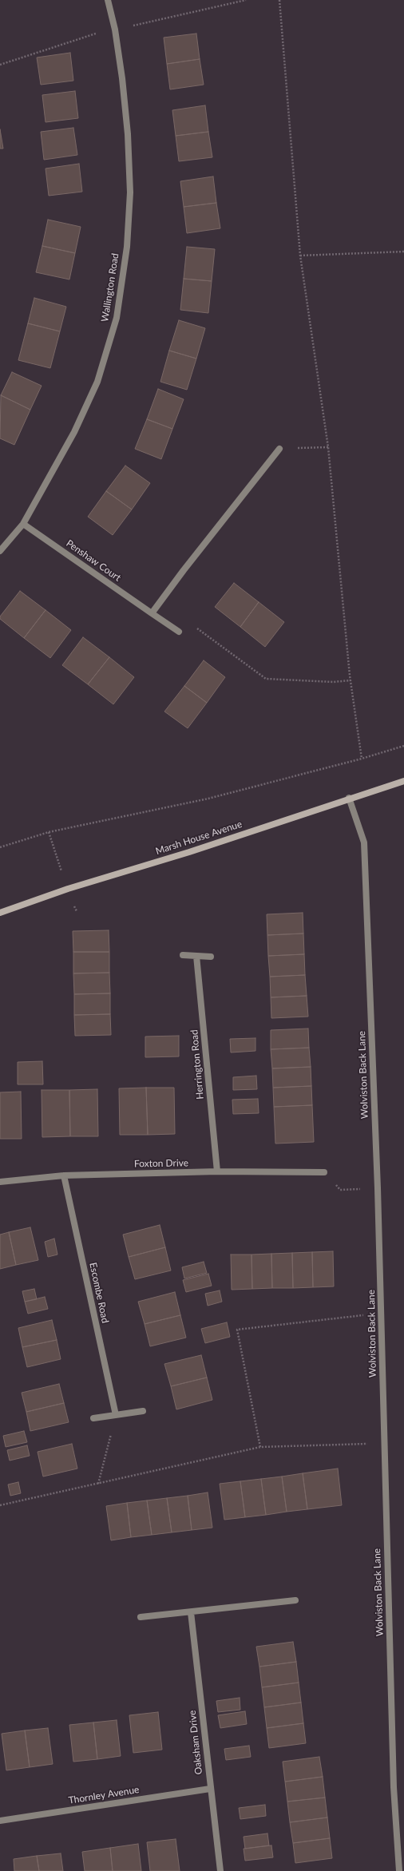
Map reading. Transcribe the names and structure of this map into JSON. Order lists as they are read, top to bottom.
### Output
{
  "streets": {
    "street": [
      "Wallington Road",
      "Penshaw Court",
      "Marsh House Avenue",
      "Herrington Road",
      "Wolviston Back Lane",
      "Foxton Drive",
      "Escombe Road",
      "Oaksham Drive",
      "Thornley Avenue"
    ]
  },
  "crossings": [
    ["Wallington Road", "Penshaw Court"],
    ["Marsh House Avenue", "Wolviston Back Lane"],
    ["Herrington Road", "Foxton Drive"],
    ["Foxton Drive", "Escombe Road"],
    ["Oaksham Drive", "Thornley Avenue"]
  ]
}
